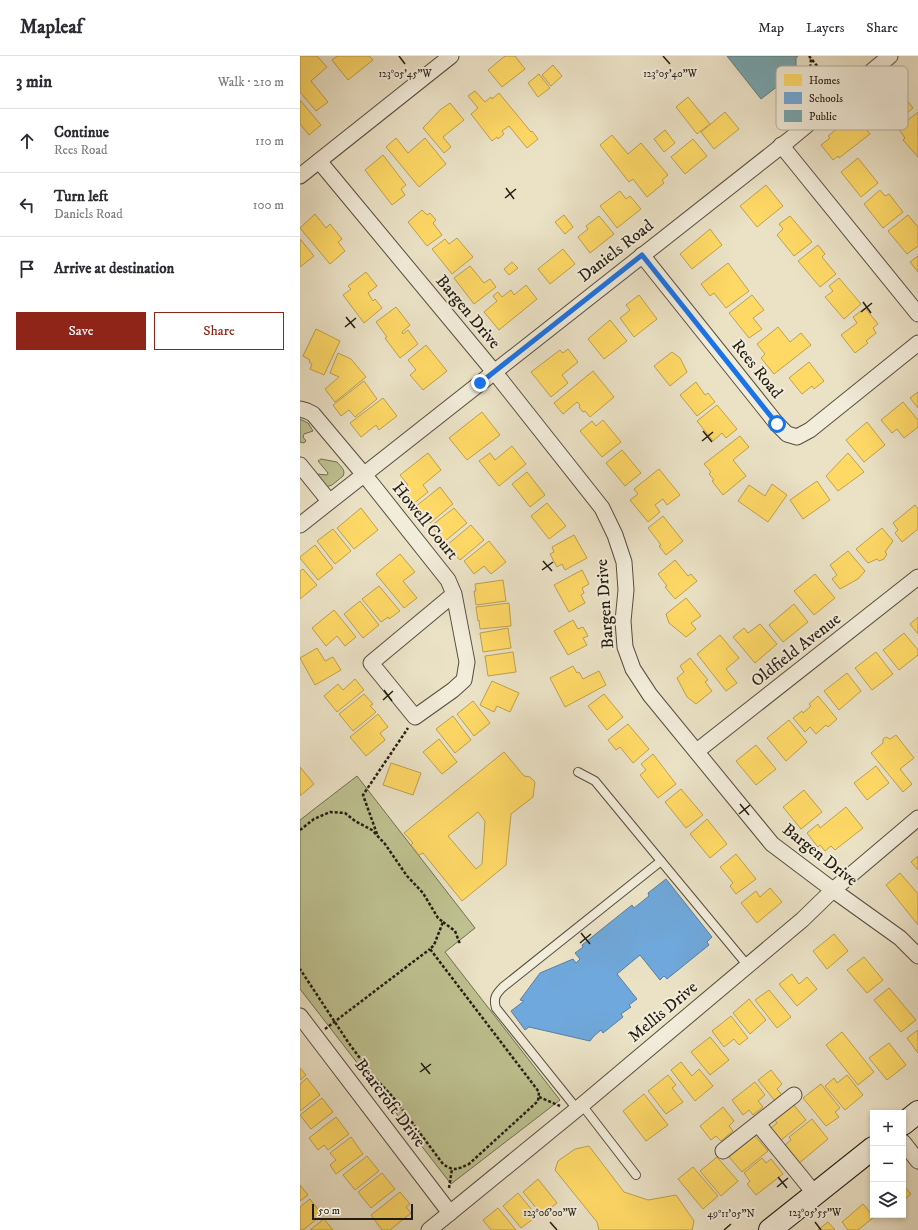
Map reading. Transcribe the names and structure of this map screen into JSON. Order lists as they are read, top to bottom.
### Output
{
  "streets": {
    "street": [
      "Daniels Road",
      "Bargen Drive",
      "Rees Road",
      "Howell Court",
      "Oldfield Avenue",
      "Mellis Drive",
      "Bearcroft Drive"
    ]
  },
  "crossings": [
    ["Daniels Road", "Bargen Drive"],
    ["Daniels Road", "Rees Road"],
    ["Daniels Road", "Howell Court"],
    ["Bargen Drive", "Oldfield Avenue"],
    ["Bargen Drive", "Mellis Drive"],
    ["Mellis Drive", "Bearcroft Drive"]
  ],
  "legend": ["Homes", "Schools", "Public"],
  "scale_bar": "50 m",
  "page": {
    "header": "Mapleaf",
    "nav": ["Map", "Layers", "Share"],
    "heading": ["3 min", "Walk · 210 m"],
    "list": [
      ["Continue", "Rees Road", "110 m"],
      ["Turn left", "Daniels Road", "100 m"],
      "Arrive at destination"
    ],
    "buttons": ["Save", "Share"],
    "map_buttons": ["+", "−"],
    "scale": "50 m"
  },
  "coordinates": [
    "123°05'45\"W",
    "123°05'40\"W",
    "123°06'00\"W",
    "123°05'55\"W",
    "49°11'05\"N"
  ]
}
